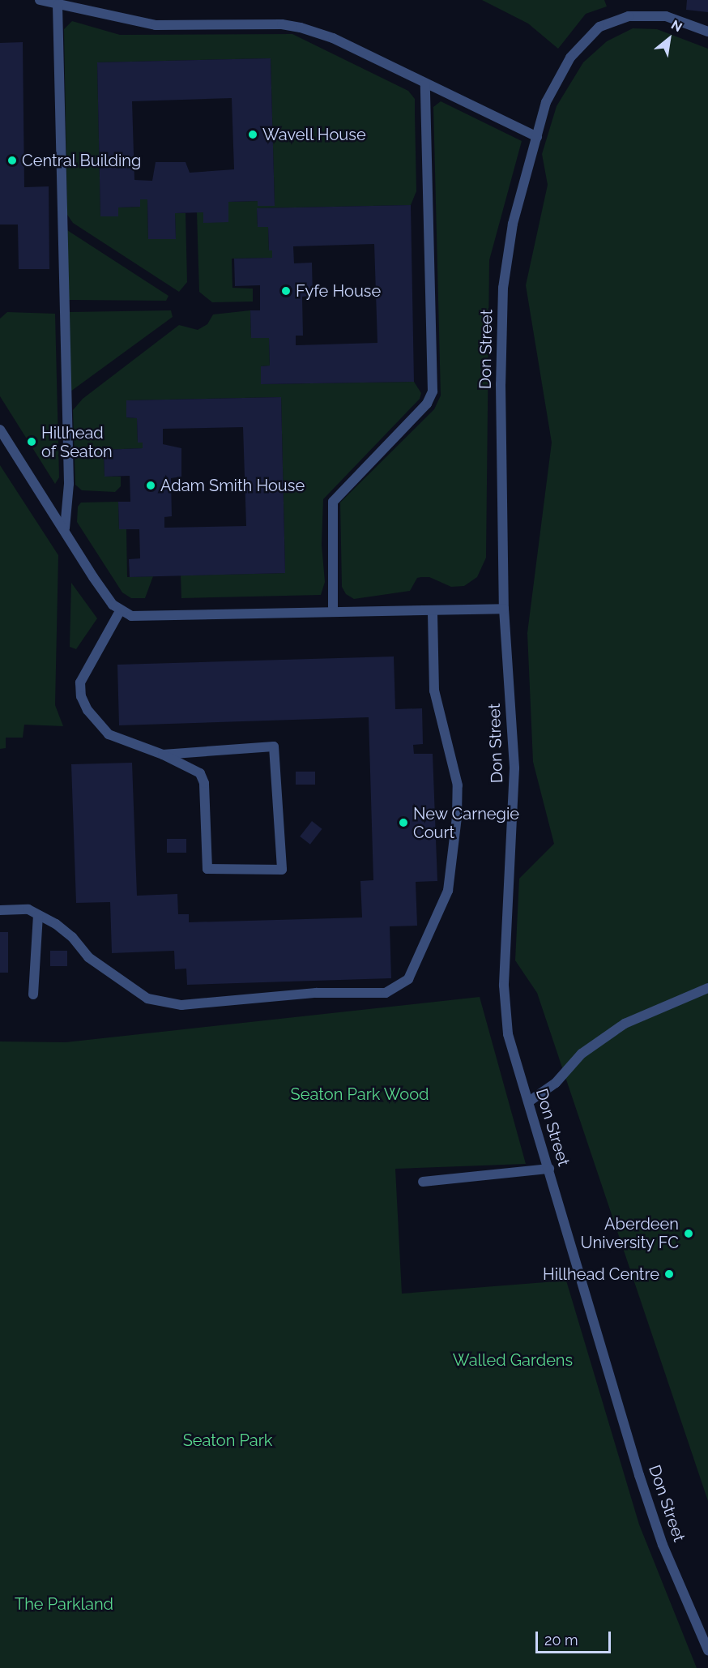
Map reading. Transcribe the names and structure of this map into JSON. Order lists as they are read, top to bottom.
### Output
{
  "streets": {
    "street": ["Don Street"]
  },
  "parks": [
    "Seaton Park Wood",
    "Walled Gardens",
    "Seaton Park",
    "The Parkland"
  ],
  "places": [
    "Wavell House",
    "Central Building",
    "Fyfe House",
    "Hillhead of Seaton",
    "Adam Smith House",
    "New Carnegie Court",
    "Aberdeen University FC",
    "Hillhead Centre"
  ],
  "scale_bar": "20 m",
  "north": "top right"
}
